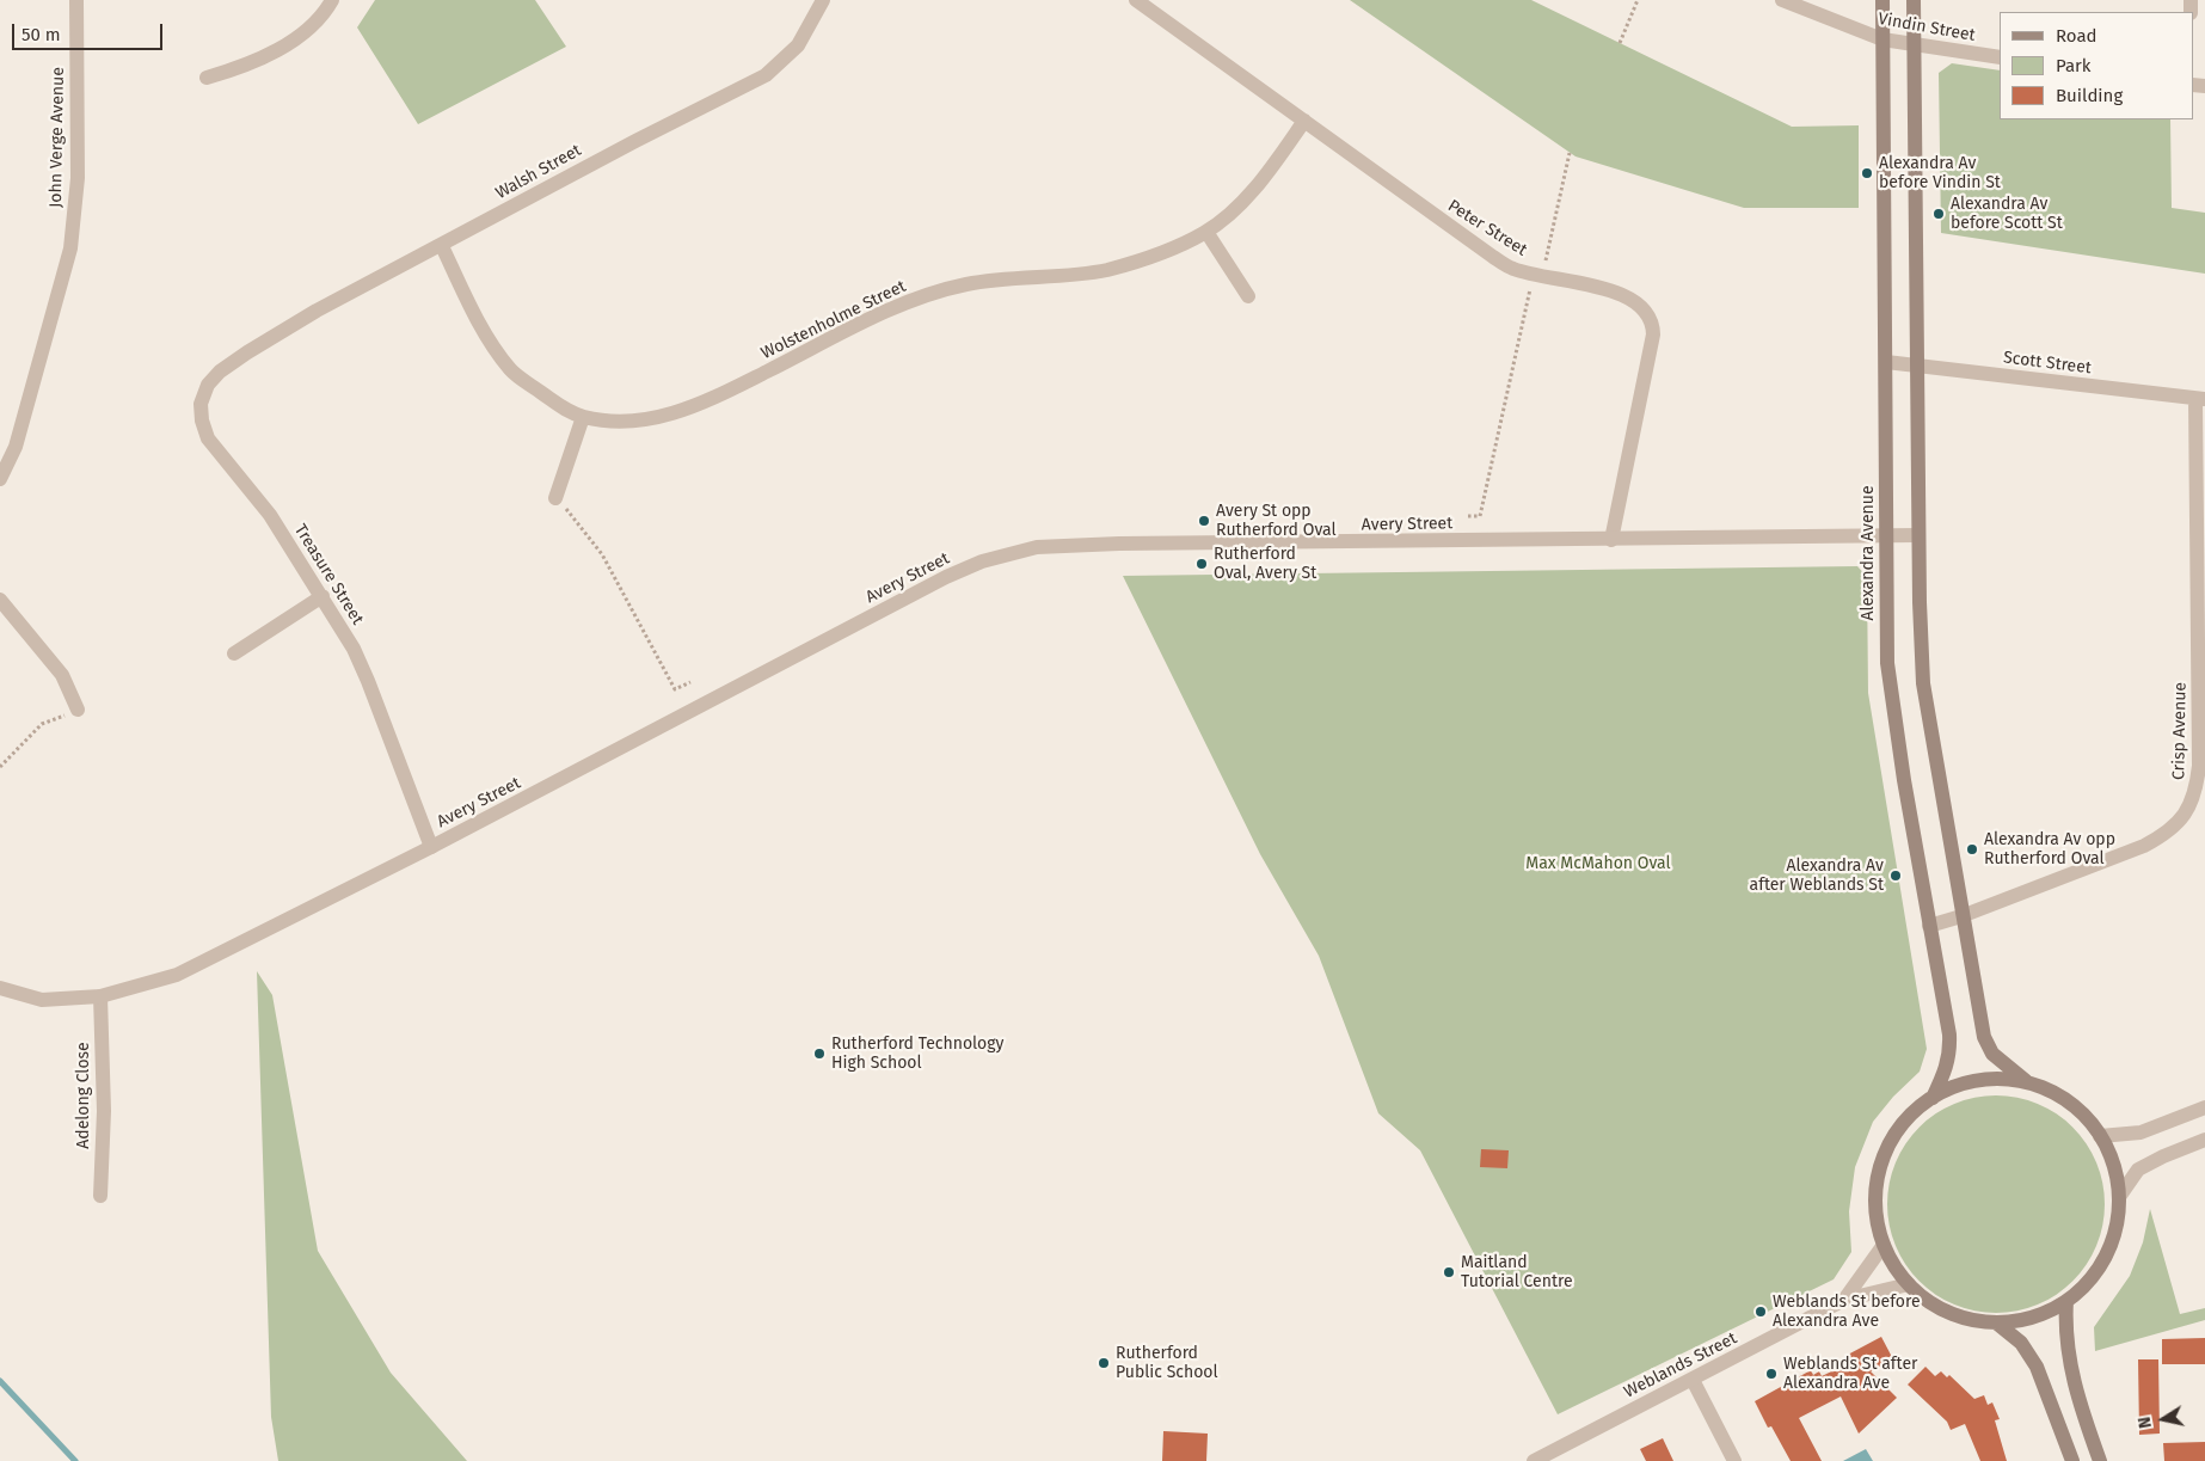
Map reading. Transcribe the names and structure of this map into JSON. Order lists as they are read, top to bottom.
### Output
{
  "streets": {
    "main road": ["Alexandra Avenue"],
    "street": [
      "Vindin Street",
      "John Verge Avenue",
      "Walsh Street",
      "Peter Street",
      "Wolstenholme Street",
      "Scott Street",
      "Avery Street",
      "Treasure Street",
      "Crisp Avenue",
      "Adelong Close",
      "Weblands Street"
    ]
  },
  "crossings": [
    ["Vindin Street", "Alexandra Avenue"],
    ["Walsh Street", "Wolstenholme Street"],
    ["Walsh Street", "Treasure Street"],
    ["Peter Street", "Wolstenholme Street"],
    ["Peter Street", "Avery Street"],
    ["Scott Street", "Alexandra Avenue"],
    ["Scott Street", "Crisp Avenue"],
    ["Avery Street", "Alexandra Avenue"],
    ["Avery Street", "Treasure Street"],
    ["Avery Street", "Adelong Close"],
    ["Alexandra Avenue", "Crisp Avenue"]
  ],
  "parks": ["Max McMahon Oval"],
  "places": [
    "Alexandra Av before Vindin St",
    "Alexandra Av before Scott St",
    "Avery St opp Rutherford Oval",
    "Rutherford Oval, Avery St",
    "Alexandra Av opp Rutherford Oval",
    "Alexandra Av after Weblands St",
    "Rutherford Technology High School",
    "Maitland Tutorial Centre",
    "Weblands St before Alexandra Ave",
    "Rutherford Public School",
    "Weblands St after Alexandra Ave"
  ],
  "legend": ["Road", "Park", "Building"],
  "scale_bar": "50 m",
  "north": "left"
}
